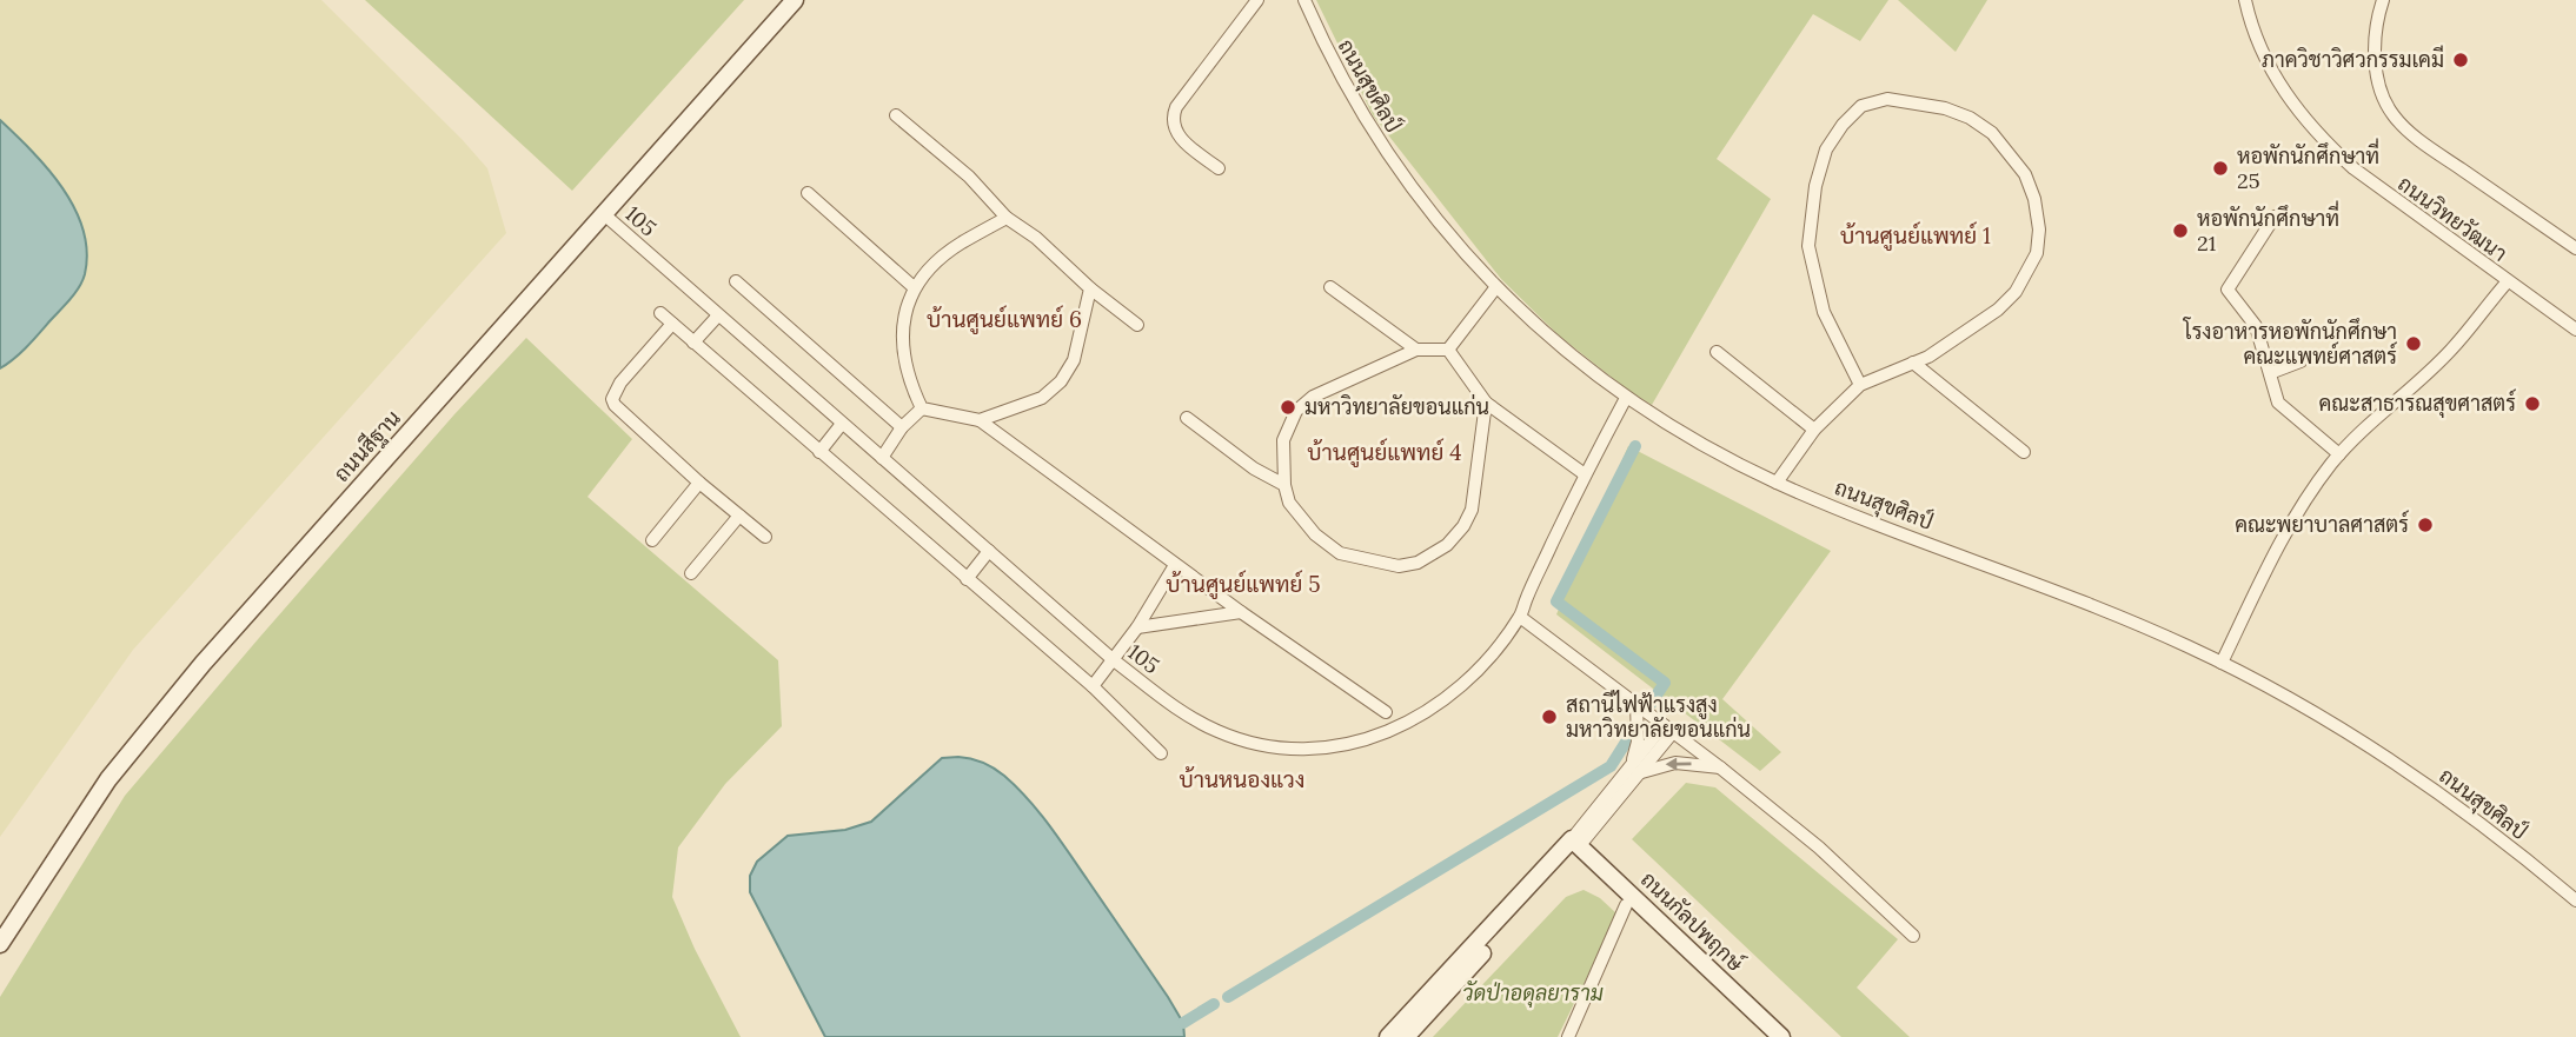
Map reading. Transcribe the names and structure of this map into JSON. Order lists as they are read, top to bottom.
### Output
{
  "streets": {
    "street": [
      "ถนนสุขศิลป์",
      "ถนนวิทยวัฒนา",
      "105",
      "ถนนสีฐาน",
      "ถนนกัลปพฤกษ์"
    ]
  },
  "crossings": [
    ["ถนนสุขศิลป์", "105"],
    ["105", "ถนนสีฐาน"]
  ],
  "districts": [
    "บ้านศูนย์แพทย์ 1",
    "บ้านศูนย์แพทย์ 6",
    "บ้านศูนย์แพทย์ 4",
    "บ้านศูนย์แพทย์ 5",
    "บ้านหนองแวง"
  ],
  "parks": ["วัดป่าอดุลยาราม"],
  "places": [
    "ภาควิชาวิศวกรรมเคมี",
    "หอพักนักศึกษาที่ 25",
    "หอพักนักศึกษาที่ 21",
    "โรงอาหารหอพักนักศึกษา คณะแพทย์ศาสตร์",
    "คณะสาธารณสุขศาสตร์",
    "มหาวิทยาลัยขอนแก่น",
    "คณะพยาบาลศาสตร์",
    "สถานีไฟฟ้าแรงสูง มหาวิทยาลัยขอนแก่น"
  ]
}
